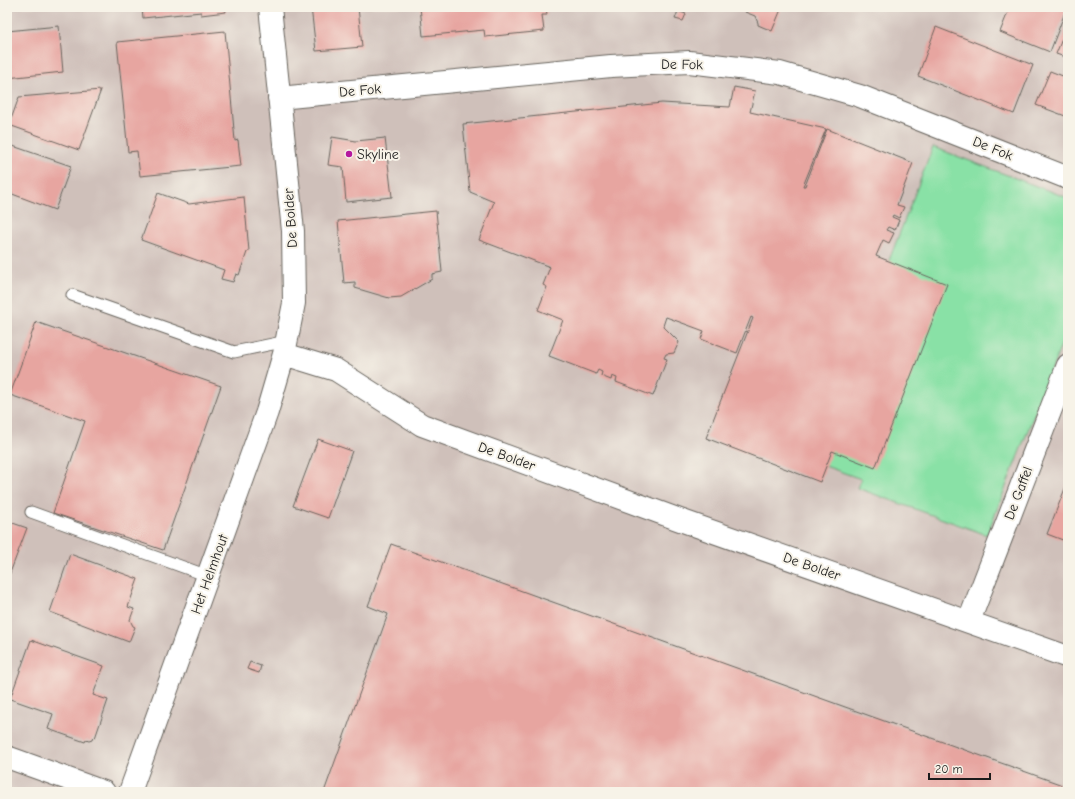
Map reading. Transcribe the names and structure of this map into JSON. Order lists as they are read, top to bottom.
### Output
{
  "streets": {
    "street": [
      "De Fok",
      "De Bolder",
      "De Gaffel",
      "Het Helmhout"
    ]
  },
  "crossings": [
    ["De Fok", "De Bolder"],
    ["De Bolder", "De Gaffel"],
    ["De Bolder", "Het Helmhout"]
  ],
  "places": ["Skyline"],
  "scale_bar": "20 m"
}
